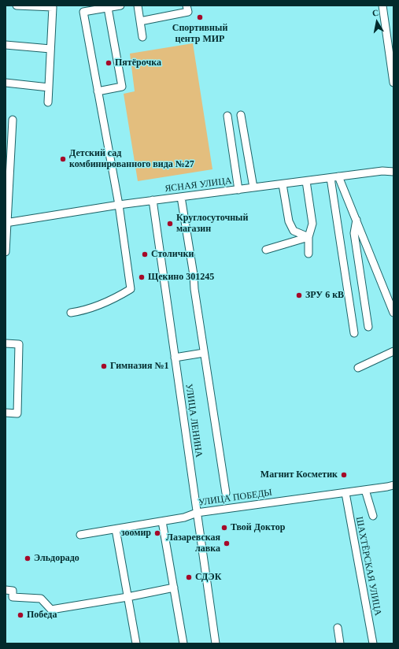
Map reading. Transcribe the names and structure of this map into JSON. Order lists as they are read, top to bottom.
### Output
{
  "streets": {
    "street": [
      "ЯСНАЯ УЛИЦА",
      "УЛИЦА ЛЕНИНА",
      "УЛИЦА ПОБЕДЫ",
      "ШАХТЁРСКАЯ УЛИЦА"
    ]
  },
  "crossings": [
    ["ЯСНАЯ УЛИЦА", "УЛИЦА ЛЕНИНА"],
    ["УЛИЦА ЛЕНИНА", "УЛИЦА ПОБЕДЫ"],
    ["УЛИЦА ПОБЕДЫ", "ШАХТЁРСКАЯ УЛИЦА"]
  ],
  "places": [
    "Спортивный центр МИР",
    "Пятёрочка",
    "Детский сад комбинированного вида №27",
    "Круглосуточный магазин",
    "Столички",
    "Щекино 301245",
    "ЗРУ 6 кВ",
    "Гимназия №1",
    "Магнит Косметик",
    "Твой Доктор",
    "зоомир",
    "Лазаревская лавка",
    "Эльдорадо",
    "СДЭК",
    "Победа"
  ],
  "north": "top"
}
